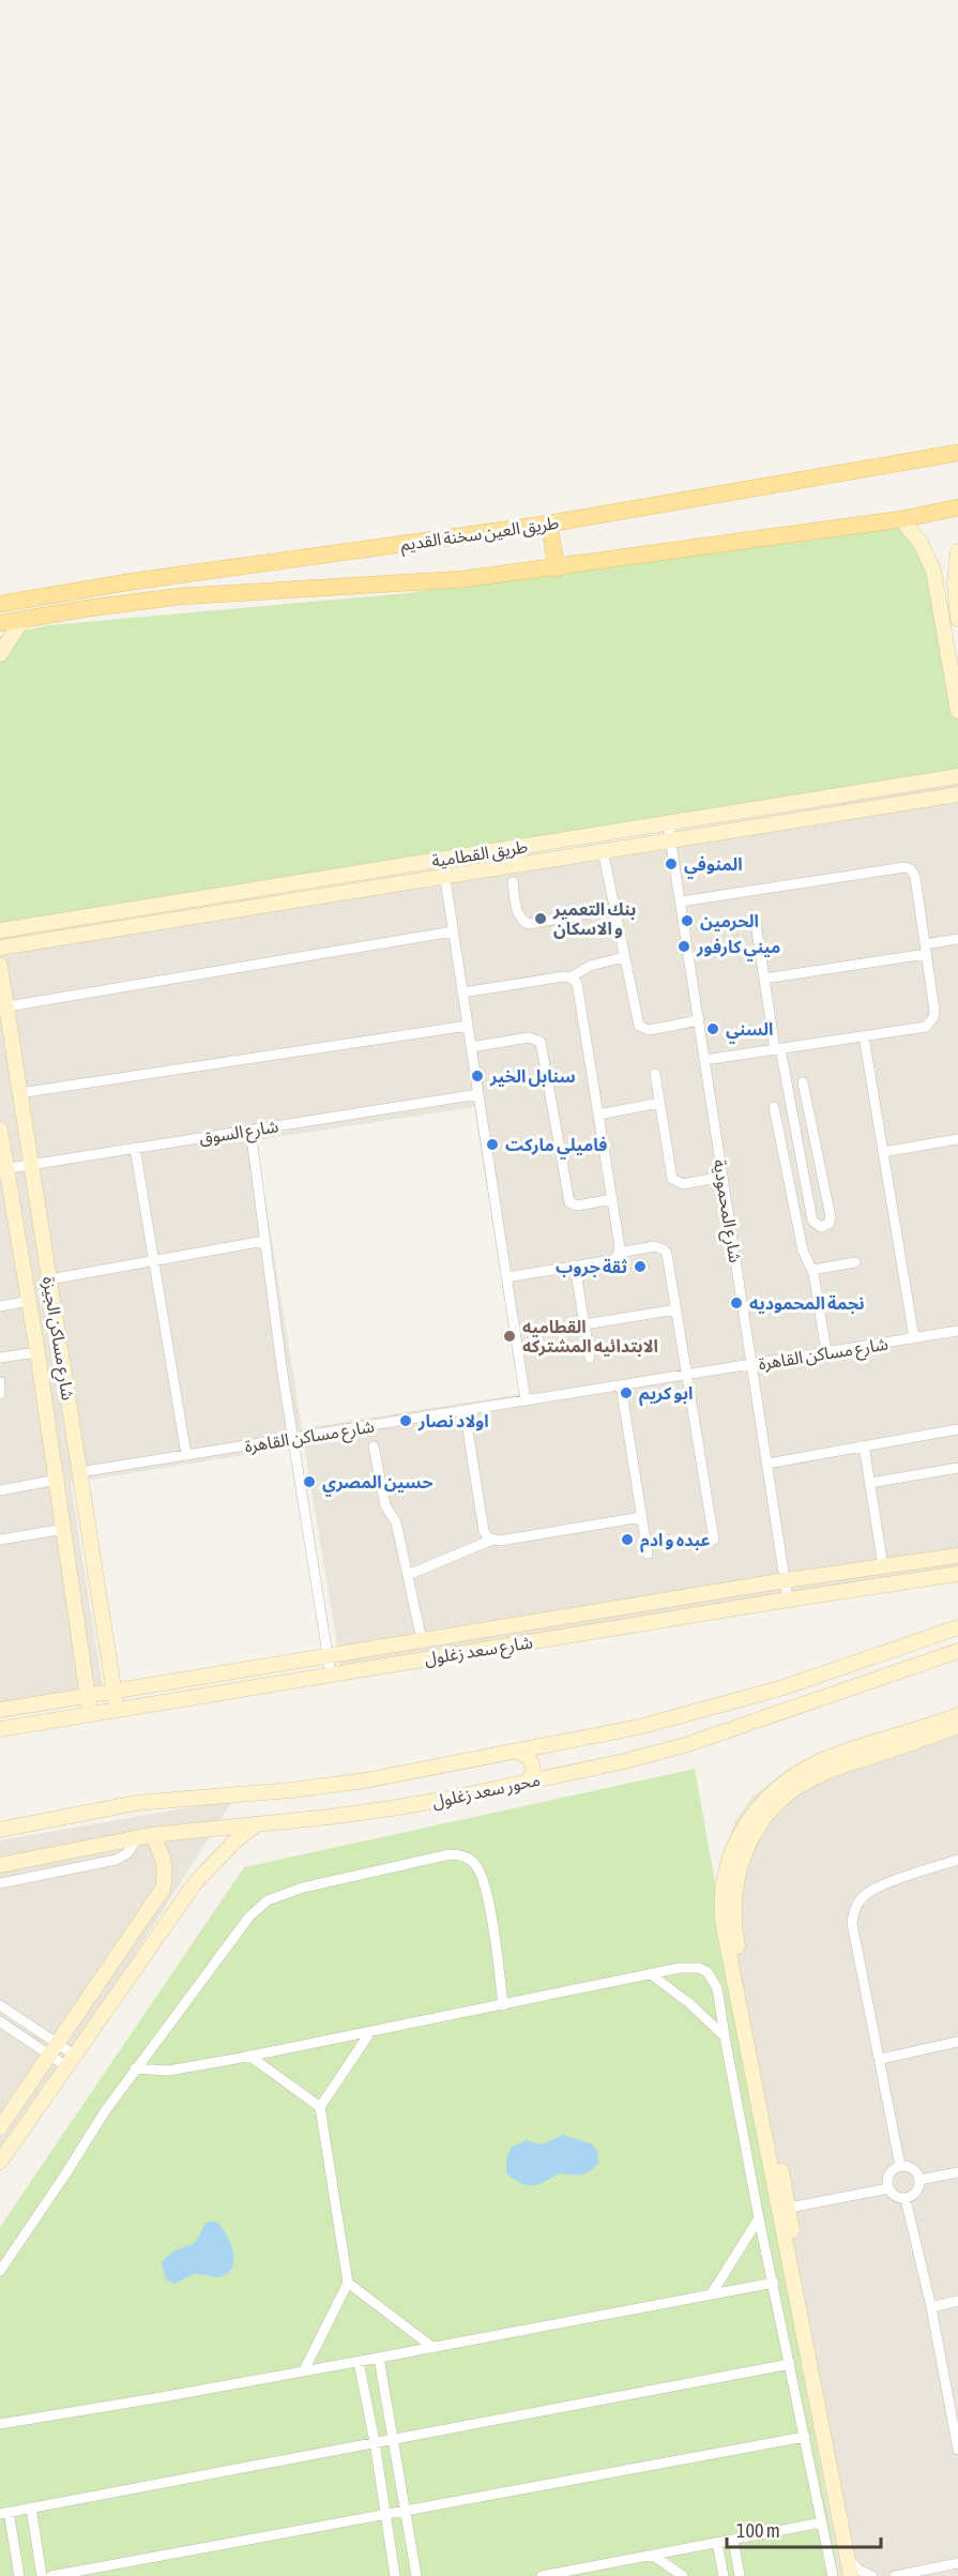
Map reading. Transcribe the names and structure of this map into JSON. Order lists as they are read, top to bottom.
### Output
{
  "streets": {
    "main road": ["طريق العين سخنة القديم"],
    "street": [
      "طريق القطامية",
      "شارع السوق",
      "شارع المحمودية",
      "شارع مساكن الجيزة",
      "شارع مساكن القاهرة",
      "شارع سعد زغلول",
      "محور سعد زغلول"
    ]
  },
  "crossings": [
    ["طريق القطامية", "شارع المحمودية"],
    ["شارع السوق", "شارع مساكن الجيزة"],
    ["شارع المحمودية", "شارع مساكن القاهرة"],
    ["شارع المحمودية", "شارع سعد زغلول"],
    ["شارع مساكن الجيزة", "شارع مساكن القاهرة"],
    ["شارع مساكن الجيزة", "شارع سعد زغلول"]
  ],
  "places": [
    "المنوفي",
    "بنك التعمير و الاسكان",
    "الحرمين",
    "ميني كارفور",
    "السني",
    "سنابل الخير",
    "فاميلي ماركت",
    "ثقة جروب",
    "نجمة المحموديه",
    "القطاميه الابتدائيه المشتركه",
    "ابو كريم",
    "اولاد نصار",
    "حسين المصري",
    "عبده و ادم"
  ],
  "scale_bar": "100 m"
}
